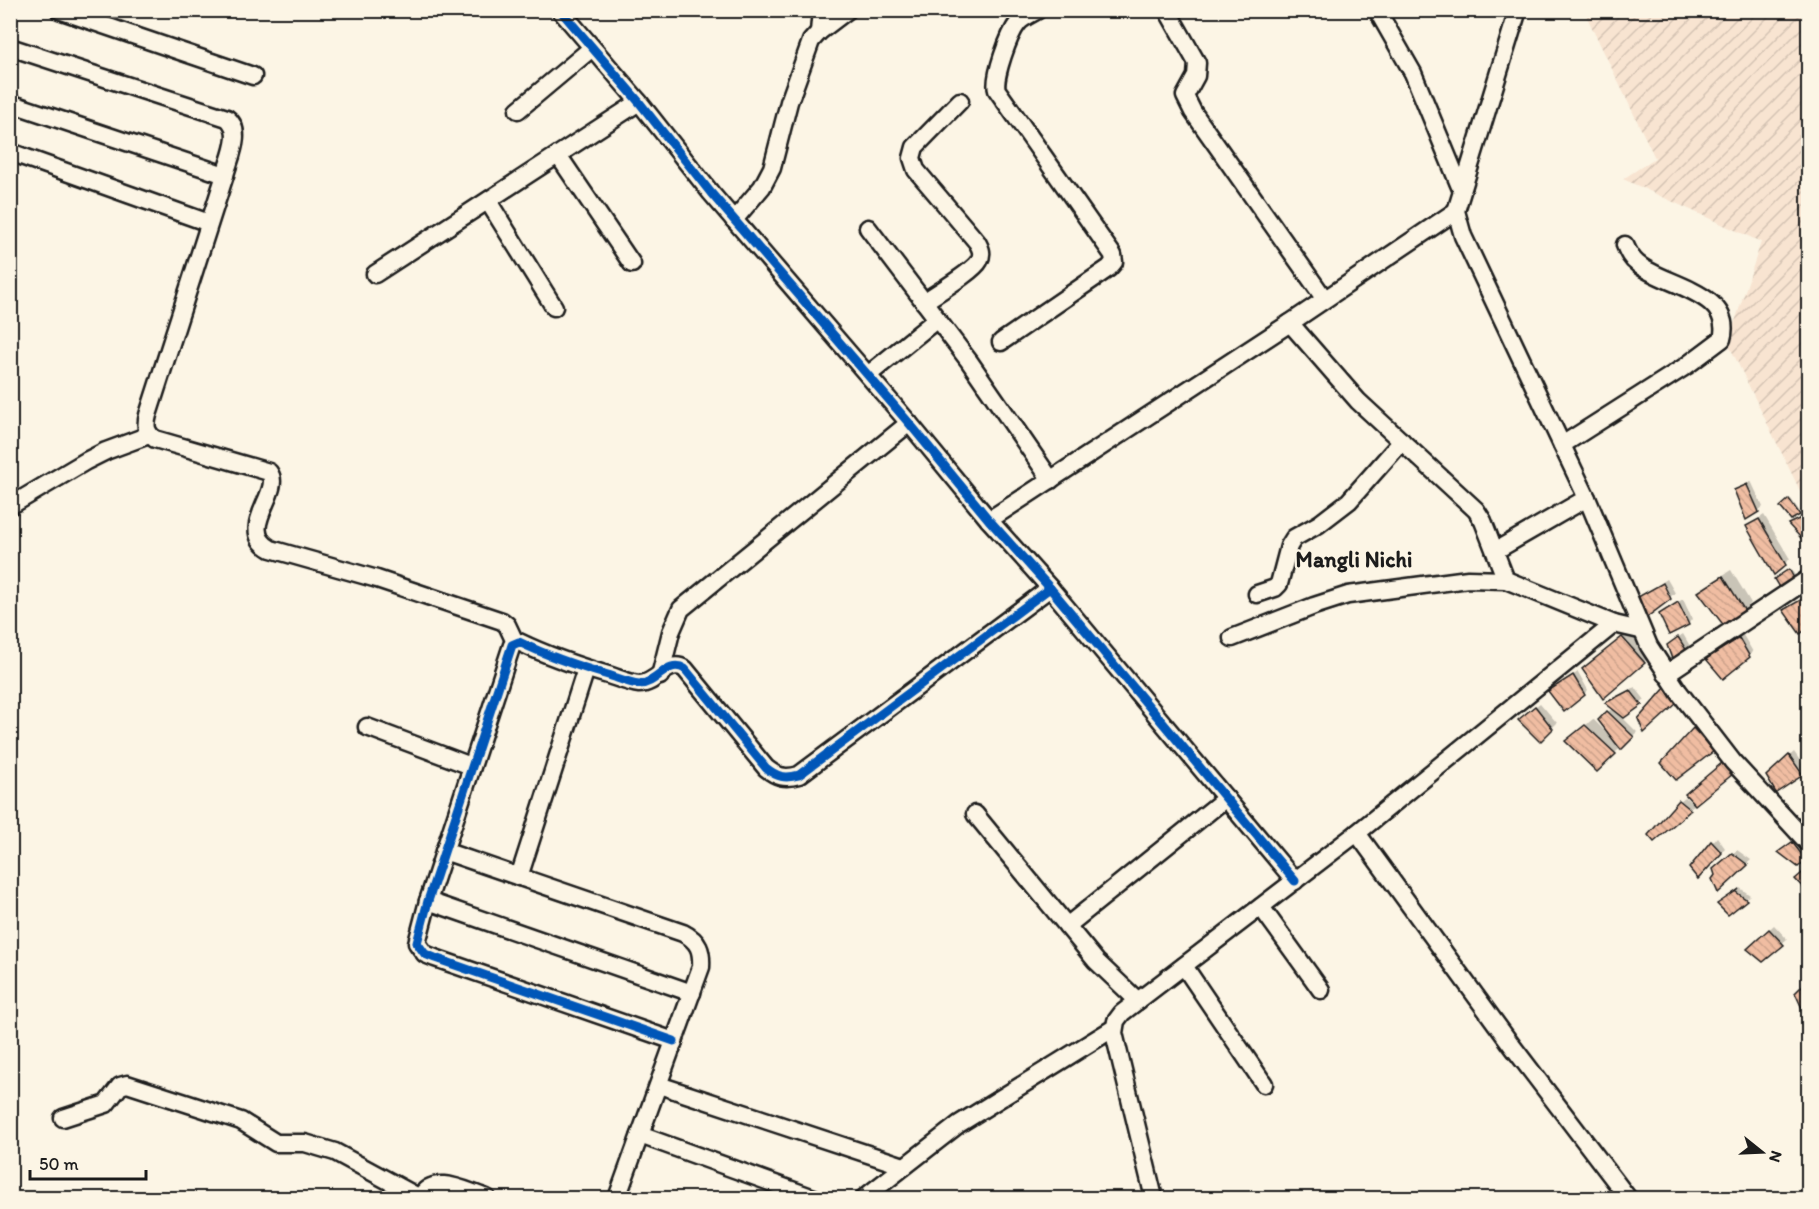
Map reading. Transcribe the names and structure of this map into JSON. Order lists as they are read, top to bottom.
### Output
{
  "districts": ["Mangli Nichi"],
  "scale_bar": "50 m",
  "north": "right"
}
